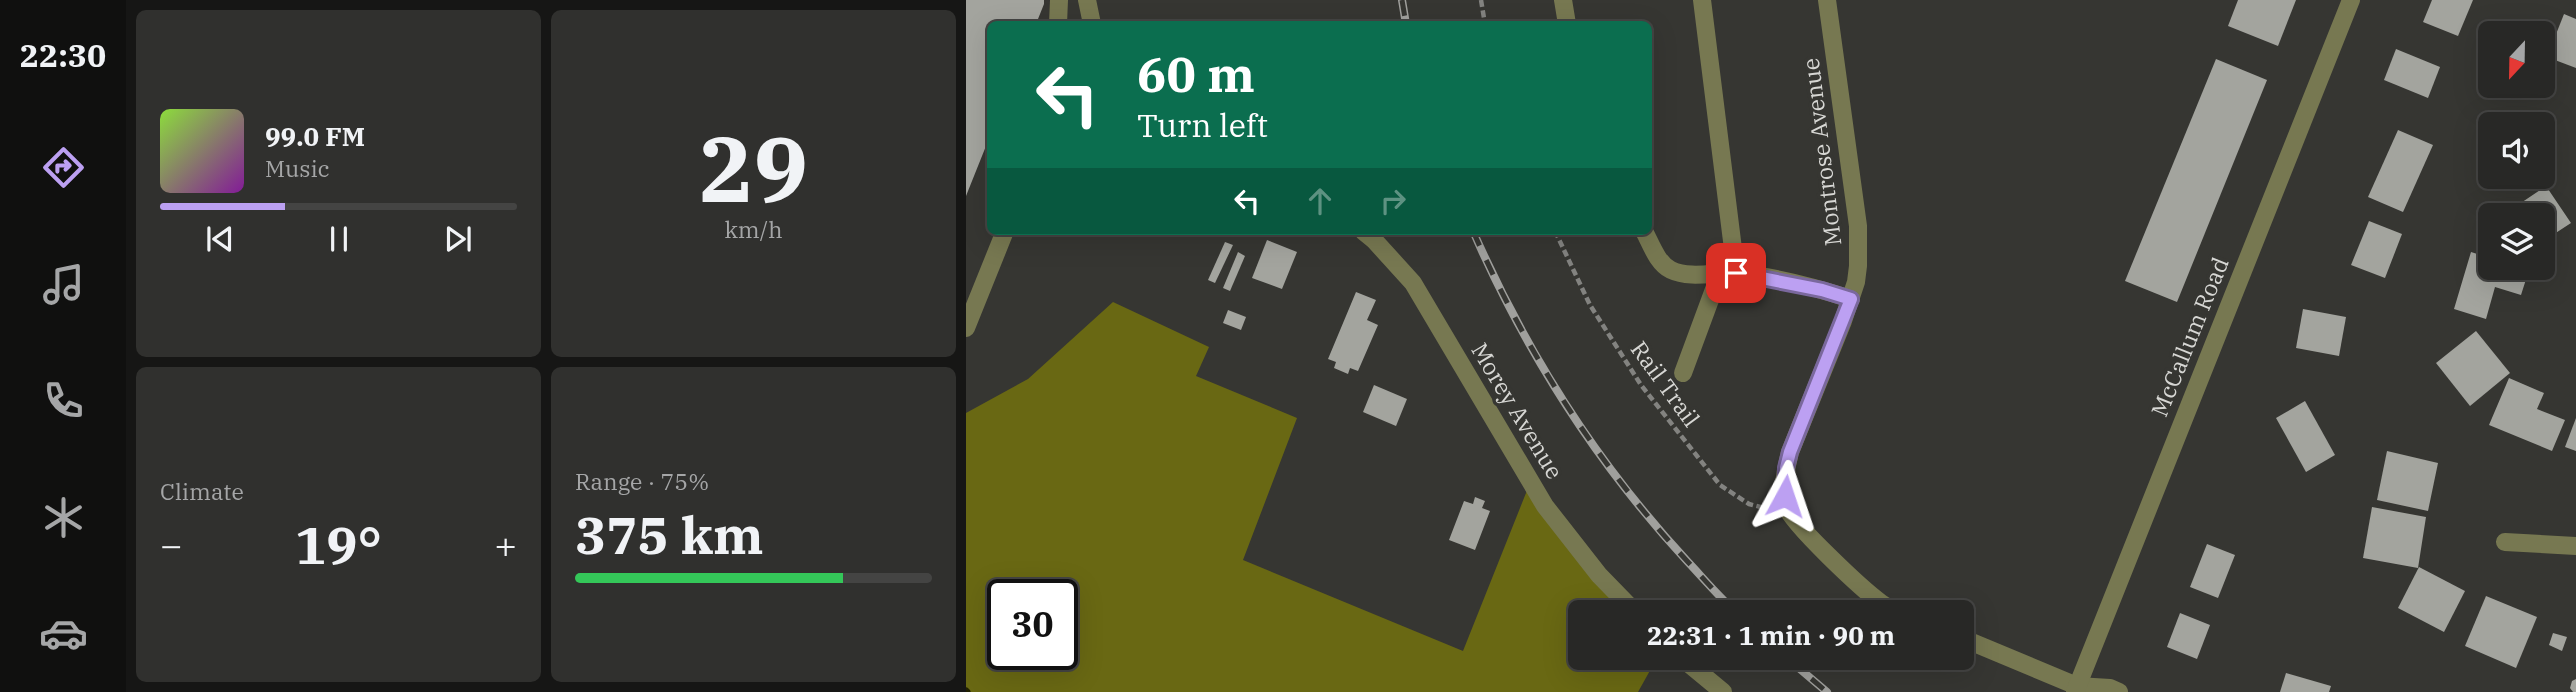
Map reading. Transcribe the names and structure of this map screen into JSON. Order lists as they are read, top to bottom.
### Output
{
  "streets": {
    "street": ["Montrose Avenue", "McCallum Road", "Morey Avenue"],
    "path": ["Rail Trail"]
  },
  "crossings": [
    ["Montrose Avenue", "Rail Trail"]
  ],
  "north": "bottom",
  "page": {
    "tabs": "22:30",
    "tile": [
      ["29", "km/h"],
      "Climate",
      ["Range · 75%", "375 km"]
    ],
    "turn": ["60 m", "Turn left"],
    "song": ["99.0 FM", "Music"],
    "heat": ["−", "19°", "+"],
    "limit": "30",
    "trip": "22:31 · 1 min · 90 m"
  }
}
